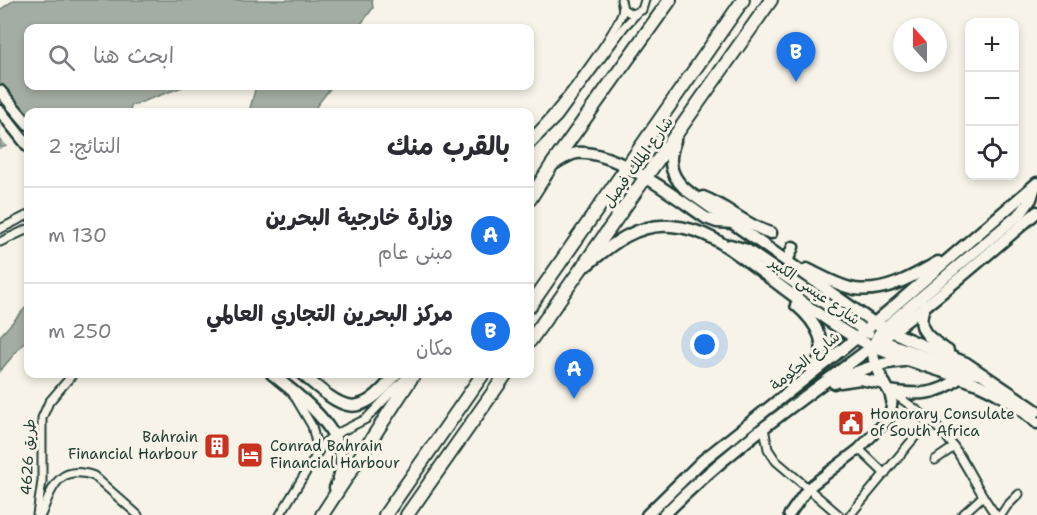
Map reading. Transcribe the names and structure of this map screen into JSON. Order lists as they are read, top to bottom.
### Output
{
  "streets": {
    "highway": ["شارع الملك فيصل"],
    "main road": ["شارع عيسى الكبير", "شارع الحكومة"],
    "street": ["طريق 4626"]
  },
  "crossings": [
    ["شارع الملك فيصل", "شارع عيسى الكبير"],
    ["شارع عيسى الكبير", "شارع الحكومة"]
  ],
  "places": {
    "public building": ["Honorary Consulate of South Africa"],
    "building": ["Bahrain Financial Harbour"],
    "hotel": ["Conrad Bahrain Financial Harbour"]
  },
  "north": "top",
  "page": {
    "map_buttons": ["+", "−"],
    "search": "ابحث هنا",
    "pins": ["B", "A"],
    "heading": ["بالقرب منك", "النتائج: 2"],
    "list": [
      {
        "mark": "A",
        "name": "وزارة خارجية البحرين",
        "note": "مبنى عام",
        "value": "130 m"
      },
      {
        "mark": "B",
        "name": "مركز البحرين التجاري العالمي",
        "note": "مكان",
        "value": "250 m"
      }
    ]
  }
}
